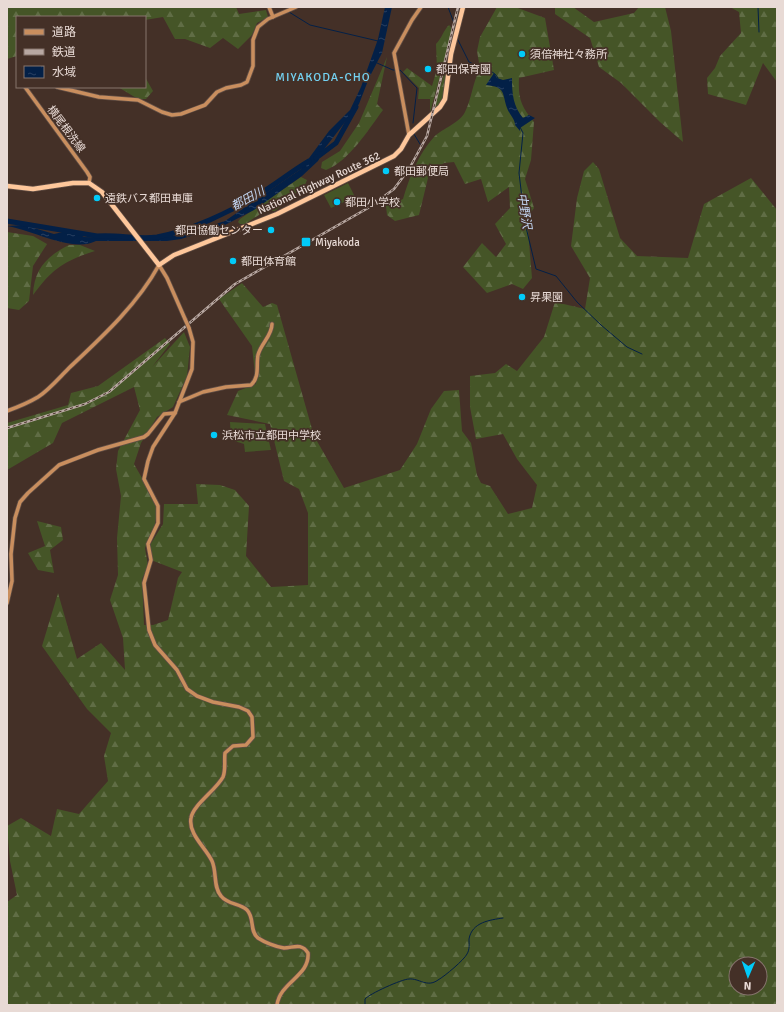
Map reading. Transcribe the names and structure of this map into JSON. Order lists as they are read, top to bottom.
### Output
{
  "streets": {
    "highway": ["National Highway Route 362"],
    "main road": ["横尾根洗線"]
  },
  "districts": ["MIYAKODA-CHO"],
  "water": ["都田川", "中野沢"],
  "places": {
    "other": [
      "須倍神社々務所",
      "都田保育園",
      "都田郵便局",
      "遠鉄バス都田車庫",
      "都田小学校",
      "都田協働センター",
      "都田体育館",
      "昇果園",
      "浜松市立都田中学校"
    ],
    "transit": ["Miyakoda"]
  },
  "legend": ["道路", "鉄道", "水域"],
  "north": "bottom"
}
